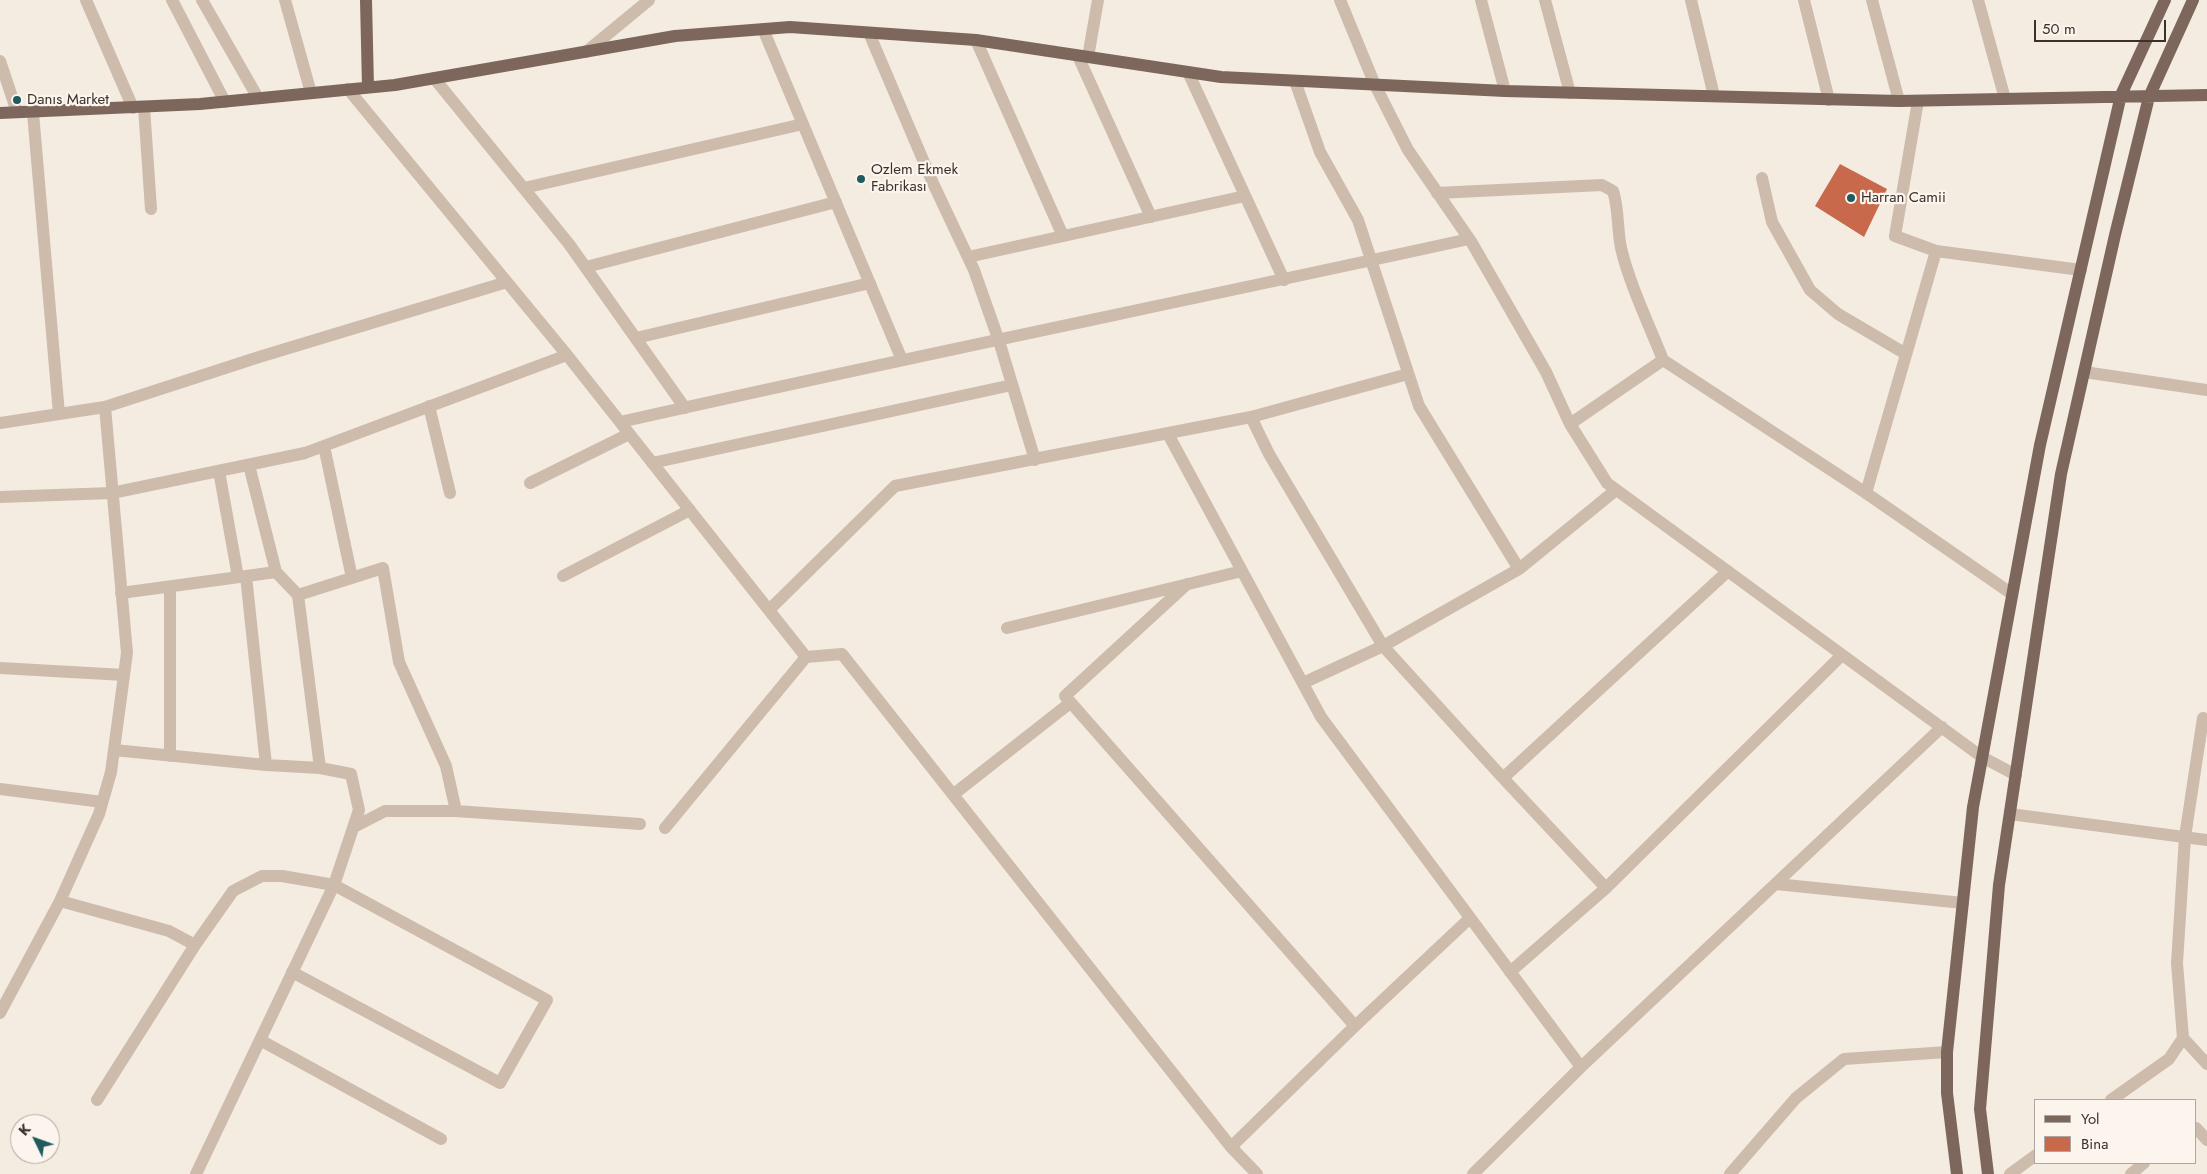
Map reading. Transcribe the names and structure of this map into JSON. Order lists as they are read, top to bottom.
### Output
{
  "places": ["Danıs Market", "Ozlem Ekmek Fabrikası", "Harran Camii"],
  "legend": ["Yol", "Bina"],
  "scale_bar": "50 m",
  "north": "top left"
}
